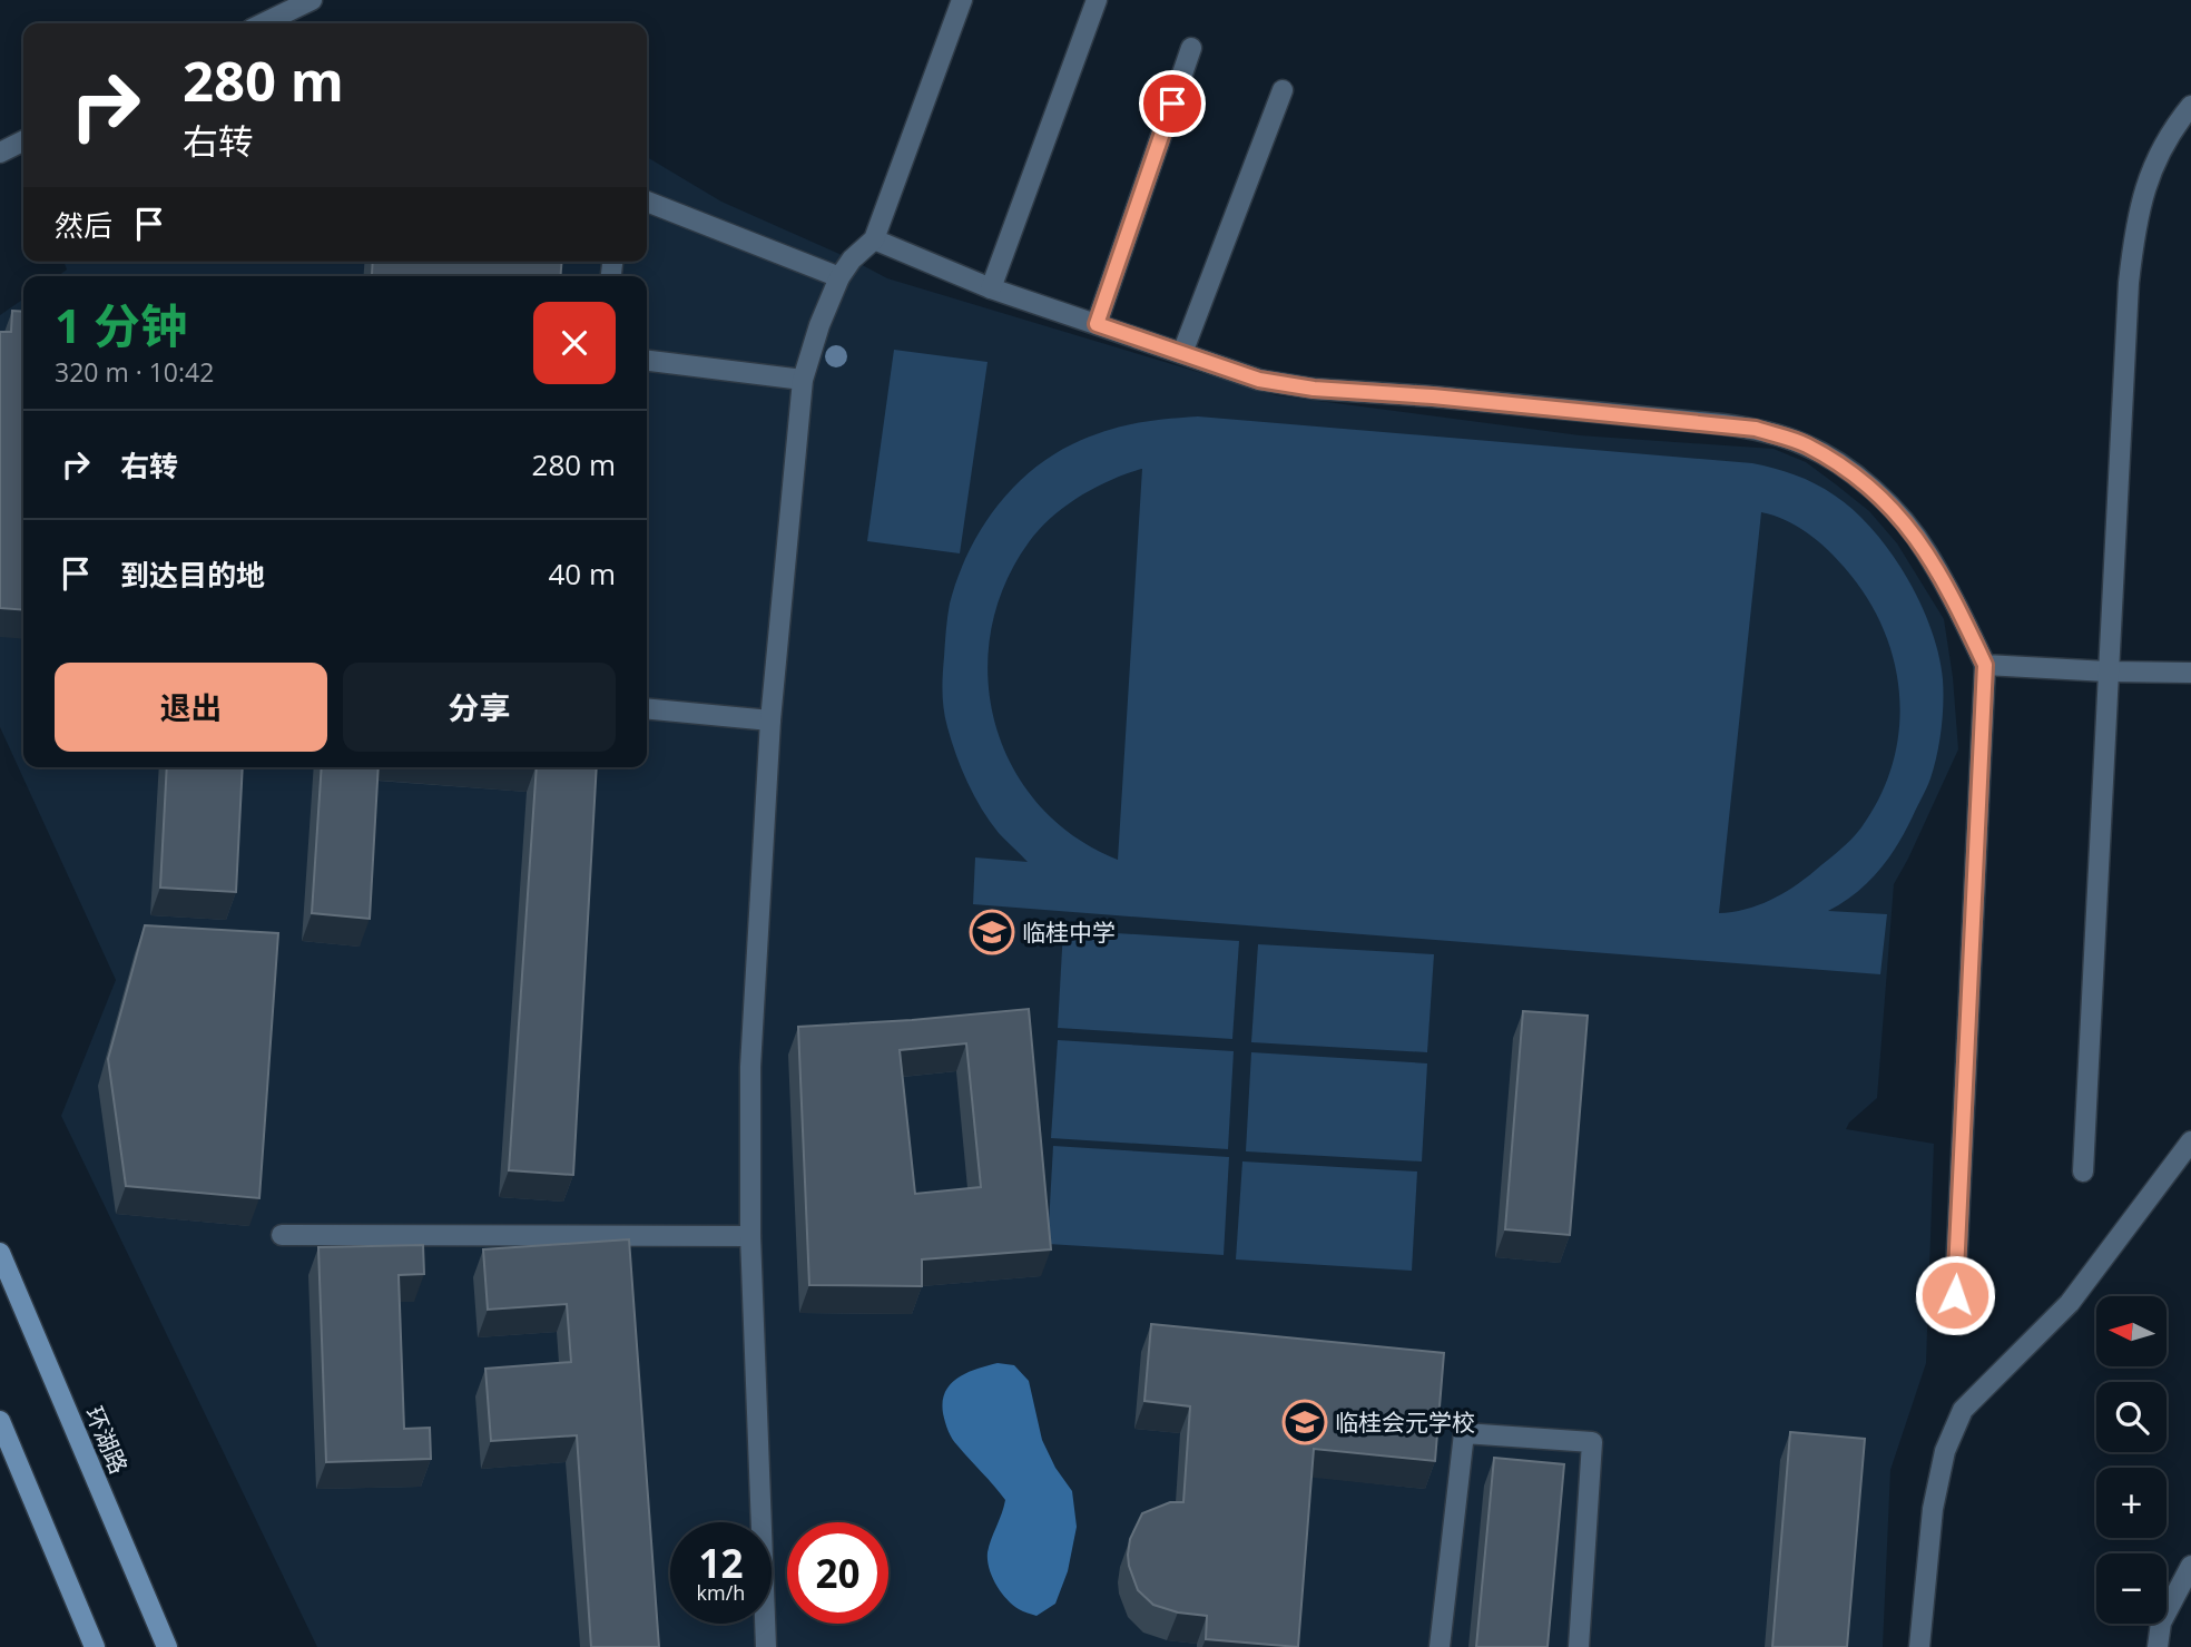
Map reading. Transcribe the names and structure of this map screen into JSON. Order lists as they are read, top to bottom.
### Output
{
  "streets": {
    "main road": ["环湖路"]
  },
  "places": {
    "school or university": ["临桂中学", "临桂会元学校"]
  },
  "north": "left",
  "page": {
    "turn": ["280 m", "右转"],
    "then": "然后",
    "heading": ["1 分钟", "320 m · 10:42"],
    "list": [
      {
        "name": "右转",
        "value": "280 m"
      },
      {
        "name": "到达目的地",
        "value": "40 m"
      }
    ],
    "buttons": ["退出", "分享"],
    "map_buttons": ["+", "−"],
    "speed": "12 km/h",
    "limit": "20"
  }
}
